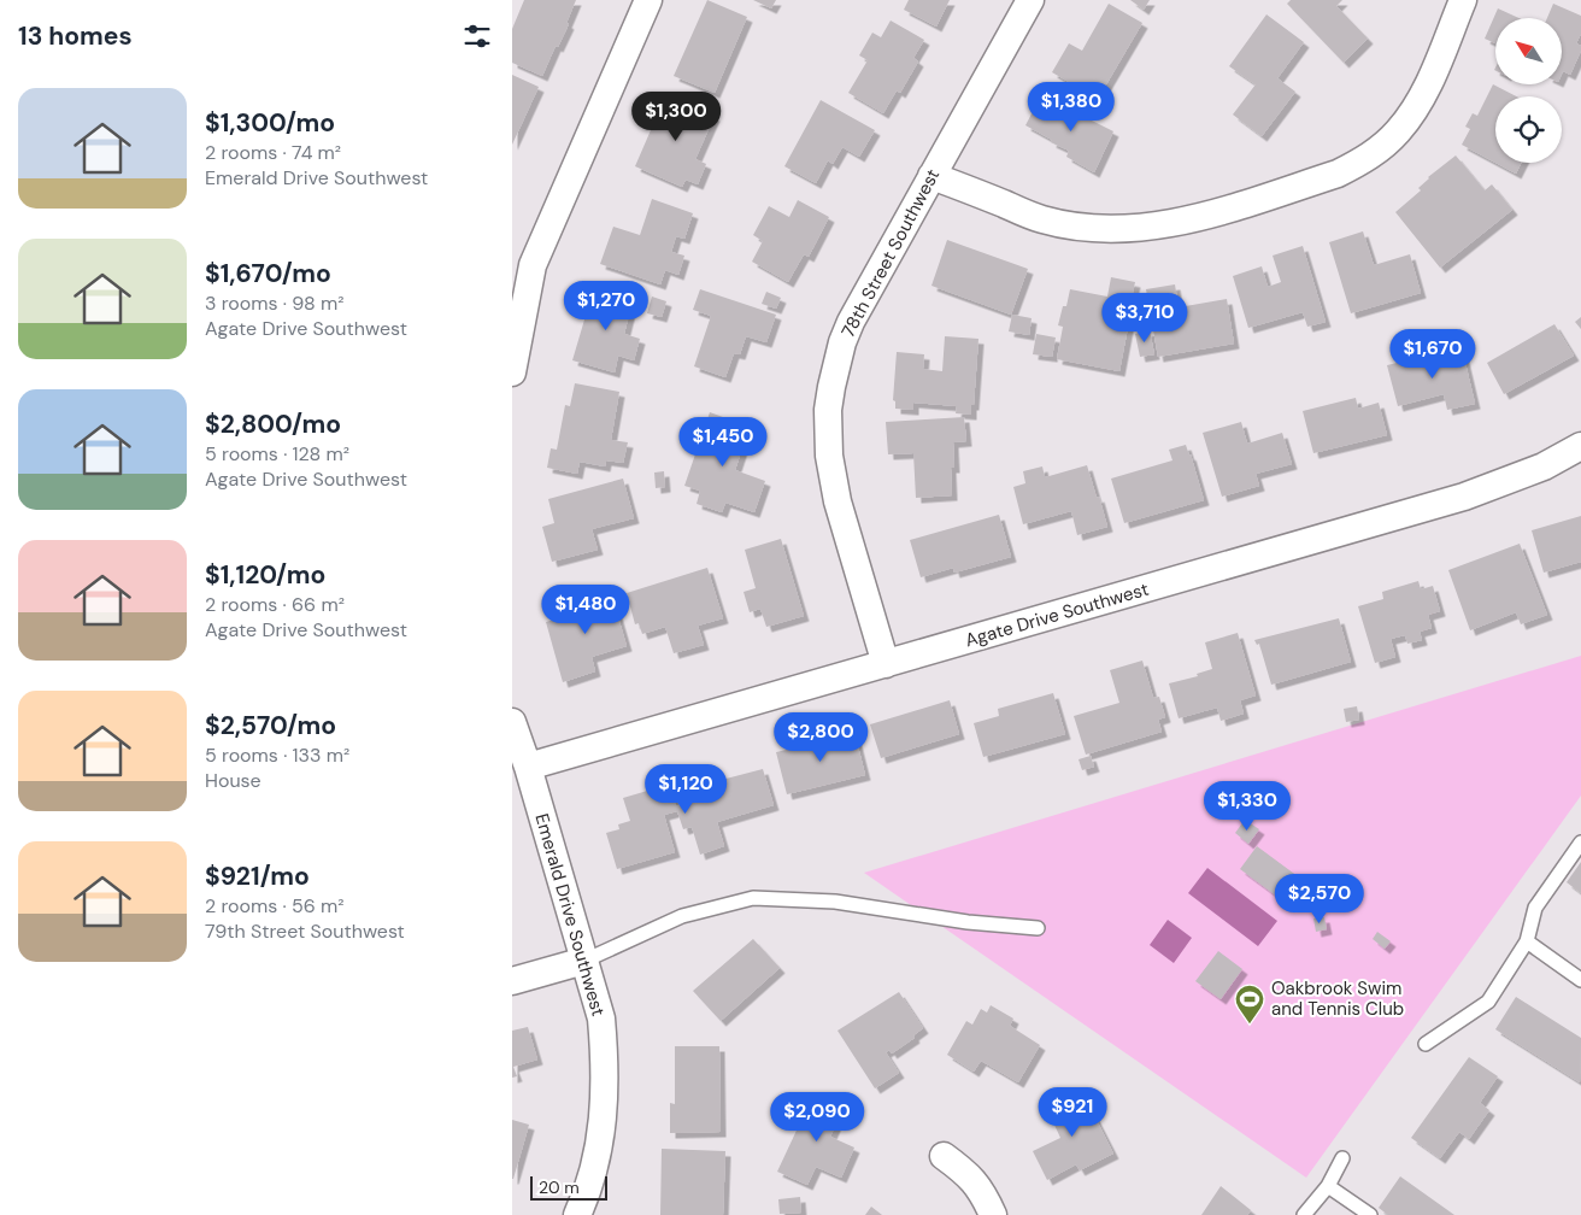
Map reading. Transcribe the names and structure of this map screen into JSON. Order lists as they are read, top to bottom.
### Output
{
  "streets": {
    "street": ["78th Street Southwest", "Agate Drive Southwest", "Emerald Drive Southwest"]
  },
  "crossings": [
    ["78th Street Southwest", "Agate Drive Southwest"],
    ["Agate Drive Southwest", "Emerald Drive Southwest"]
  ],
  "places": {
    "sports": ["Oakbrook Swim and Tennis Club"]
  },
  "scale_bar": "20 m",
  "north": "top left",
  "page": {
    "heading": "13 homes",
    "list": [
      {
        "name": "$1,300/mo",
        "note": "2 rooms · 74 m² · Emerald Drive Southwest"
      },
      {
        "name": "$1,670/mo",
        "note": "3 rooms · 98 m² · Agate Drive Southwest"
      },
      {
        "name": "$2,800/mo",
        "note": "5 rooms · 128 m² · Agate Drive Southwest"
      },
      {
        "name": "$1,120/mo",
        "note": "2 rooms · 66 m² · Agate Drive Southwest"
      },
      {
        "name": "$2,570/mo",
        "note": "5 rooms · 133 m² · House"
      },
      {
        "name": "$921/mo",
        "note": "2 rooms · 56 m² · 79th Street Southwest"
      }
    ],
    "price": [
      "$1,380",
      "$1,300",
      "$1,270",
      "$3,710",
      "$1,670",
      "$1,450",
      "$1,480",
      "$2,800",
      "$1,120",
      "$1,330",
      "$2,570",
      "$921",
      "$2,090"
    ],
    "scale": "20 m"
  }
}
